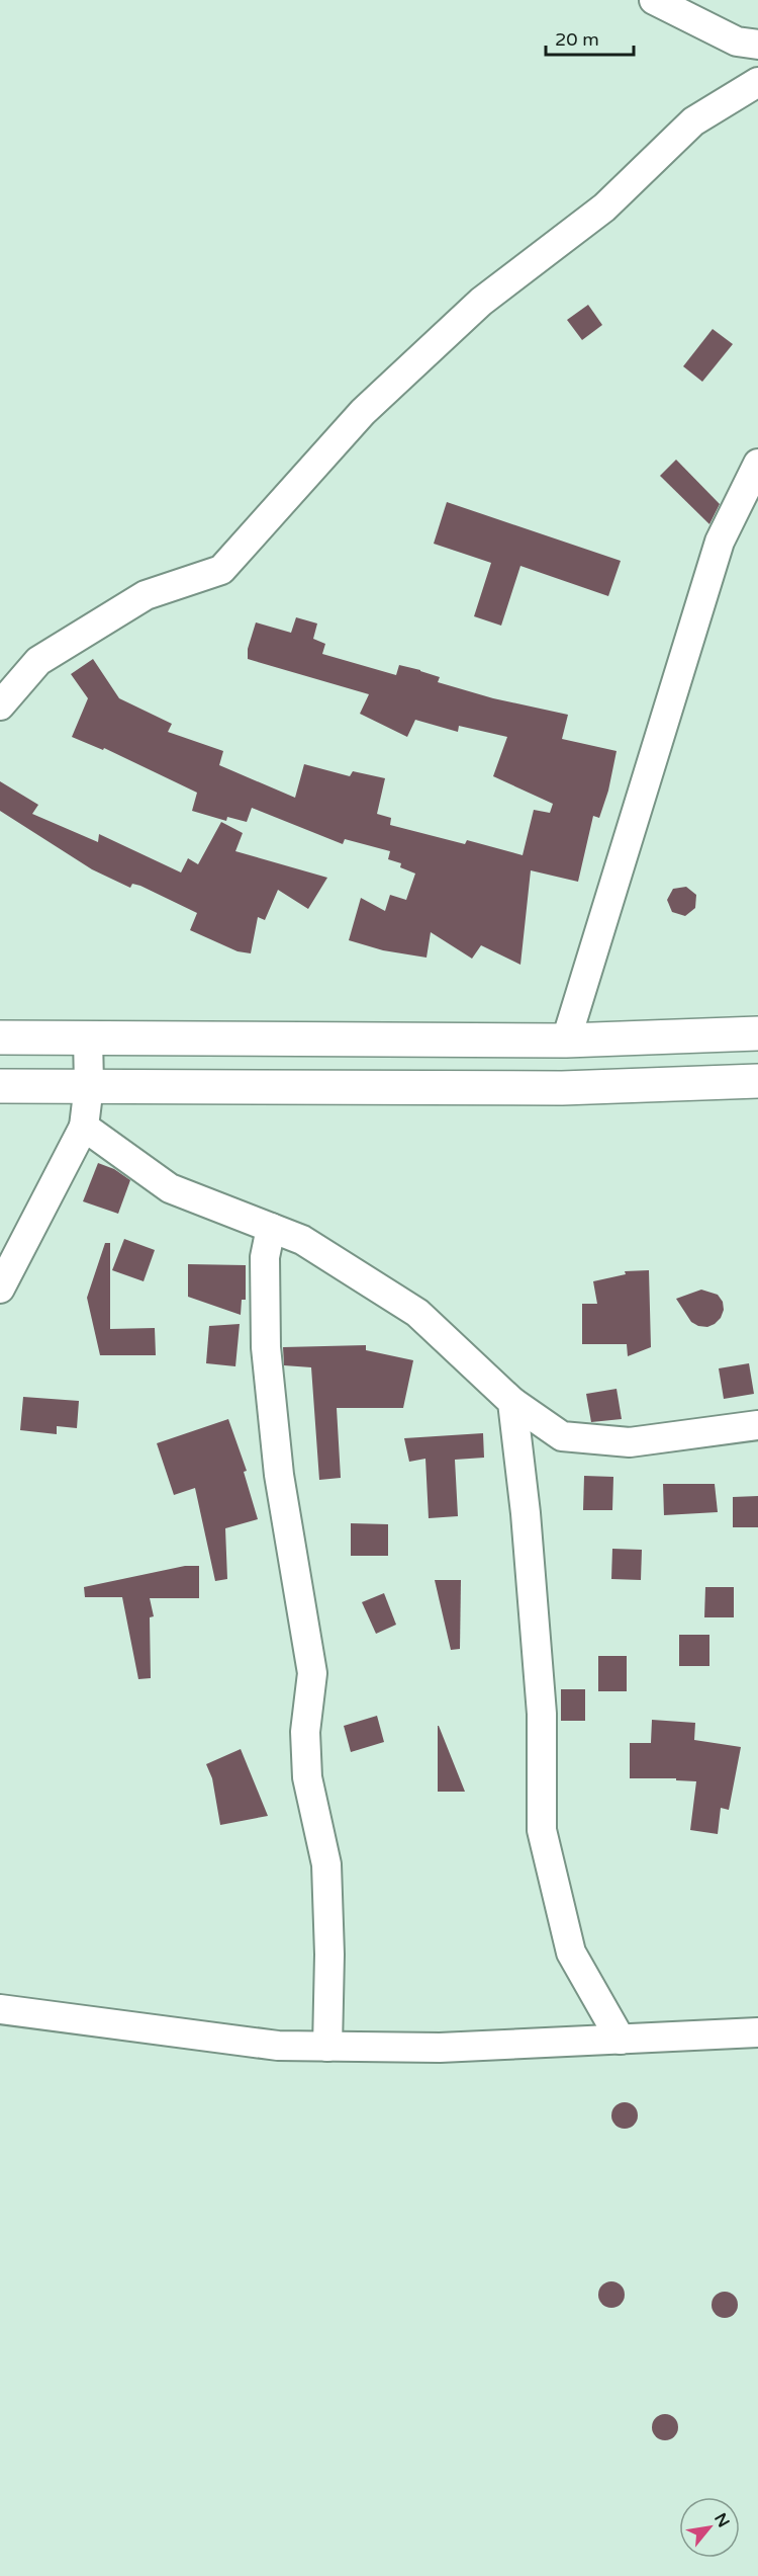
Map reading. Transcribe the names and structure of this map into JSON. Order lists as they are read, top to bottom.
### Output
{
  "scale_bar": "20 m",
  "north": "top right"
}
